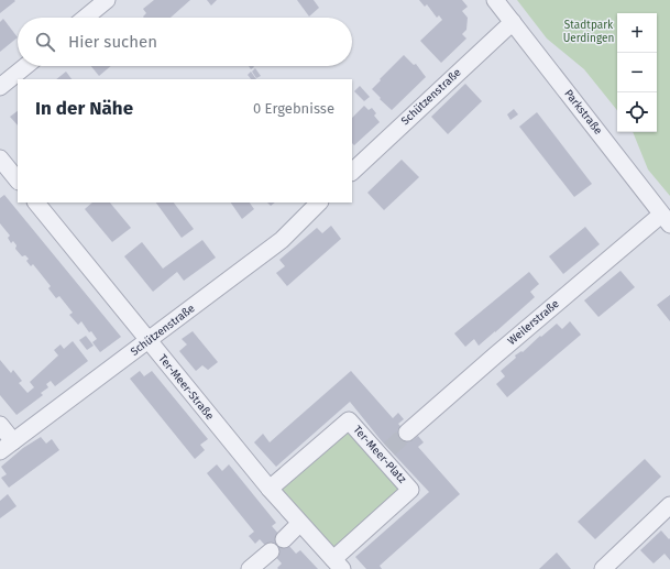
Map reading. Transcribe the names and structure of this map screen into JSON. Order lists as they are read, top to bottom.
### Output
{
  "streets": {
    "street": [
      "Schützenstraße",
      "Parkstraße",
      "Weilerstraße",
      "Ter-Meer-Straße",
      "Ter-Meer-Platz"
    ]
  },
  "crossings": [
    ["Schützenstraße", "Parkstraße"],
    ["Schützenstraße", "Ter-Meer-Straße"],
    ["Parkstraße", "Weilerstraße"],
    ["Ter-Meer-Straße", "Ter-Meer-Platz"]
  ],
  "parks": ["Stadtpark Uerdingen"],
  "page": {
    "map_buttons": ["+", "−"],
    "search": "Hier suchen",
    "heading": ["In der Nähe", "0 Ergebnisse"]
  }
}
